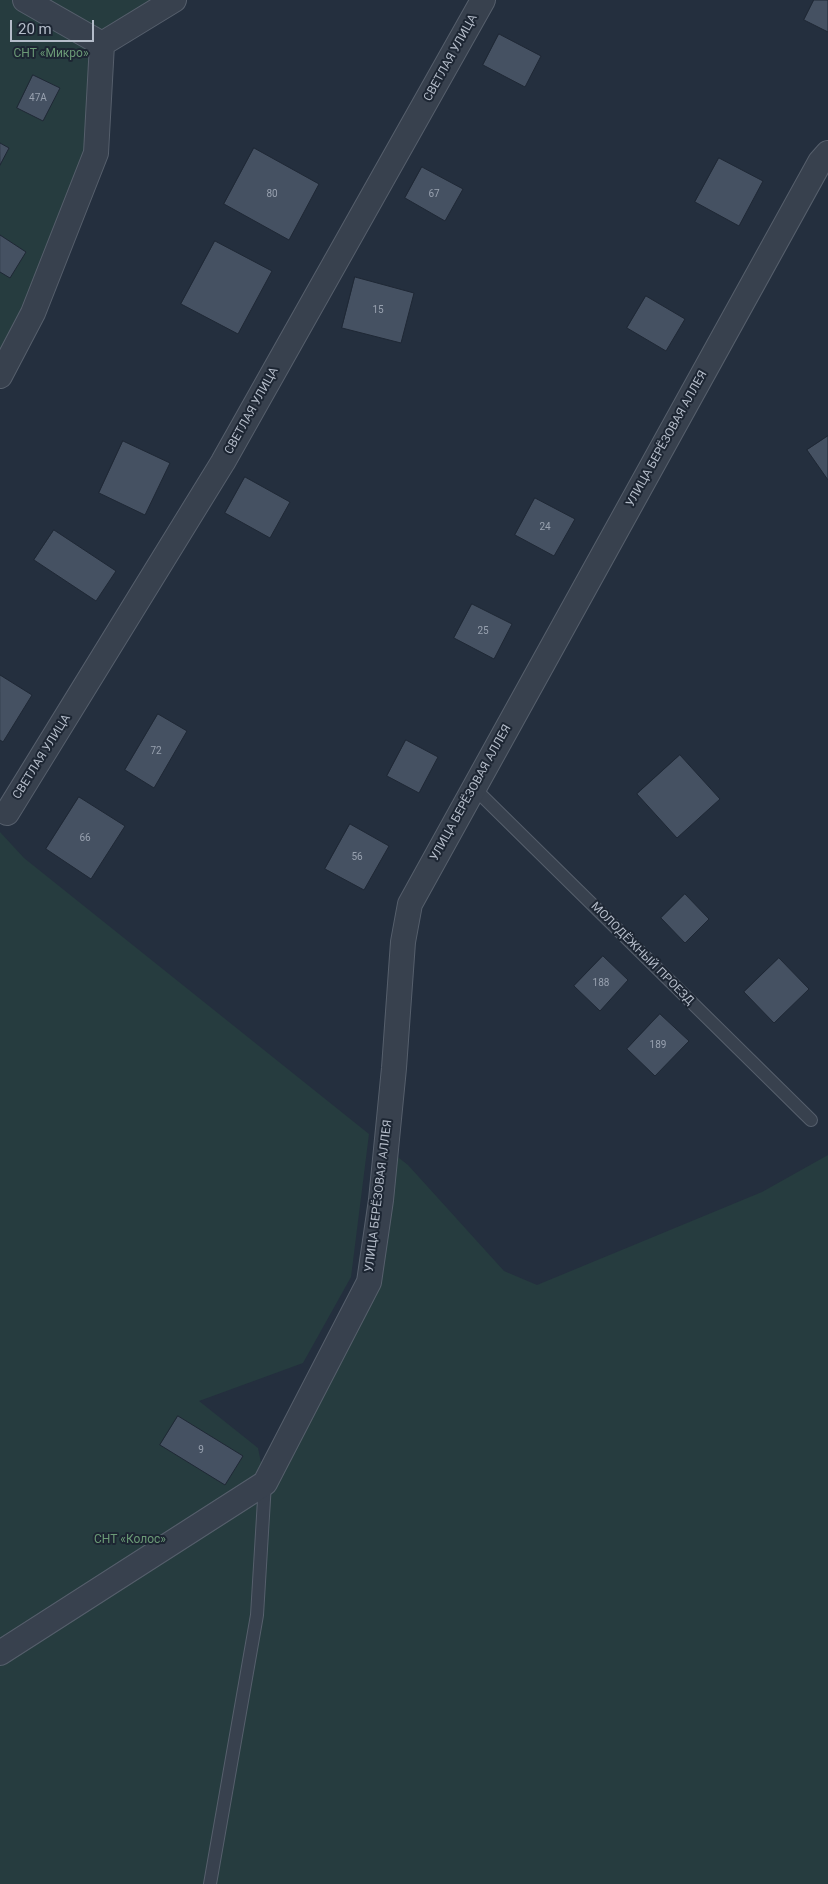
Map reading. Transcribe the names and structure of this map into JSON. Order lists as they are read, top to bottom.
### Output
{
  "streets": {
    "street": ["СВЕТЛАЯ УЛИЦА", "УЛИЦА БЕРЁЗОВАЯ АЛЛЕЯ"],
    "lane": ["МОЛОДЁЖНЫЙ ПРОЕЗД"]
  },
  "crossings": [
    ["УЛИЦА БЕРЁЗОВАЯ АЛЛЕЯ", "МОЛОДЁЖНЫЙ ПРОЕЗД"]
  ],
  "parks": ["СНТ «Микро»", "СНТ «Колос»"],
  "house_numbers": [
    "47А",
    "80",
    "67",
    "15",
    "24",
    "25",
    "72",
    "66",
    "56",
    "188",
    "189",
    "9"
  ],
  "scale_bar": "20 m"
}
